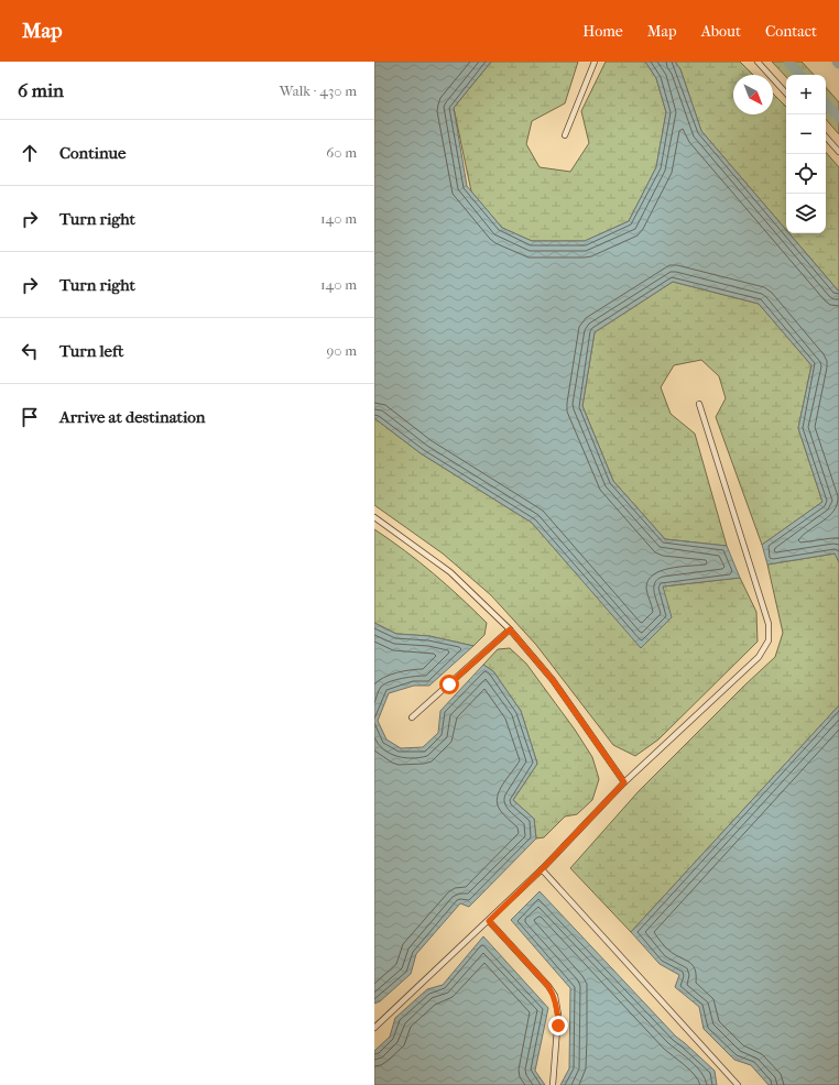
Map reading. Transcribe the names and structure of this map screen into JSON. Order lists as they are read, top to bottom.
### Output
{
  "north": "bottom right",
  "page": {
    "header": "Map",
    "nav": [
      "Home",
      "Map",
      "About",
      "Contact"
    ],
    "heading": ["6 min", "Walk · 430 m"],
    "map_buttons": ["+", "−"],
    "list": [
      ["Continue", "60 m"],
      ["Turn right", "140 m"],
      ["Turn right", "140 m"],
      ["Turn left", "90 m"],
      "Arrive at destination"
    ]
  }
}
